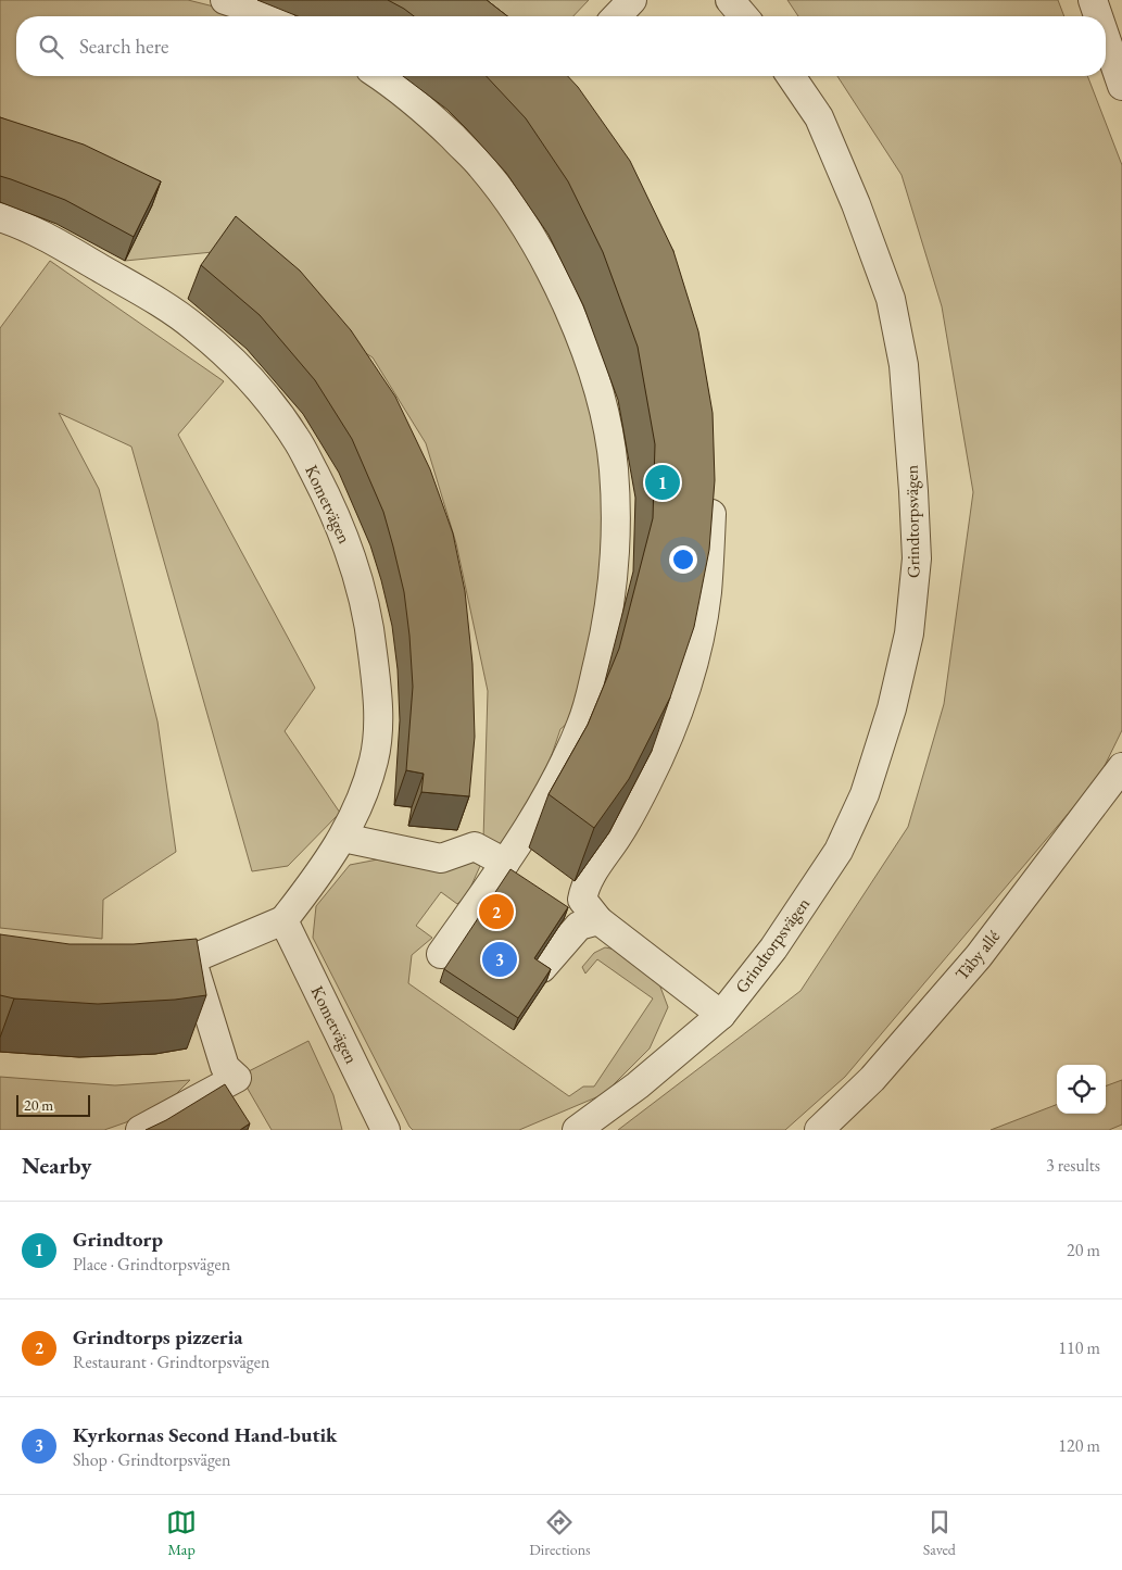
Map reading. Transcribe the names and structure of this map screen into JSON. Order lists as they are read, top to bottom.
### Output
{
  "streets": {
    "street": ["Kometvägen", "Grindtorpsvägen", "Täby allé"]
  },
  "scale_bar": "20 m",
  "page": {
    "search": "Search here",
    "pins": ["1", "2", "3"],
    "scale": "20 m",
    "heading": ["Nearby", "3 results"],
    "list": [
      {
        "mark": "1",
        "name": "Grindtorp",
        "note": "Place · Grindtorpsvägen",
        "value": "20 m"
      },
      {
        "mark": "2",
        "name": "Grindtorps pizzeria",
        "note": "Restaurant · Grindtorpsvägen",
        "value": "110 m"
      },
      {
        "mark": "3",
        "name": "Kyrkornas Second Hand-butik",
        "note": "Shop · Grindtorpsvägen",
        "value": "120 m"
      }
    ],
    "nav": ["Map", "Directions", "Saved"]
  }
}
